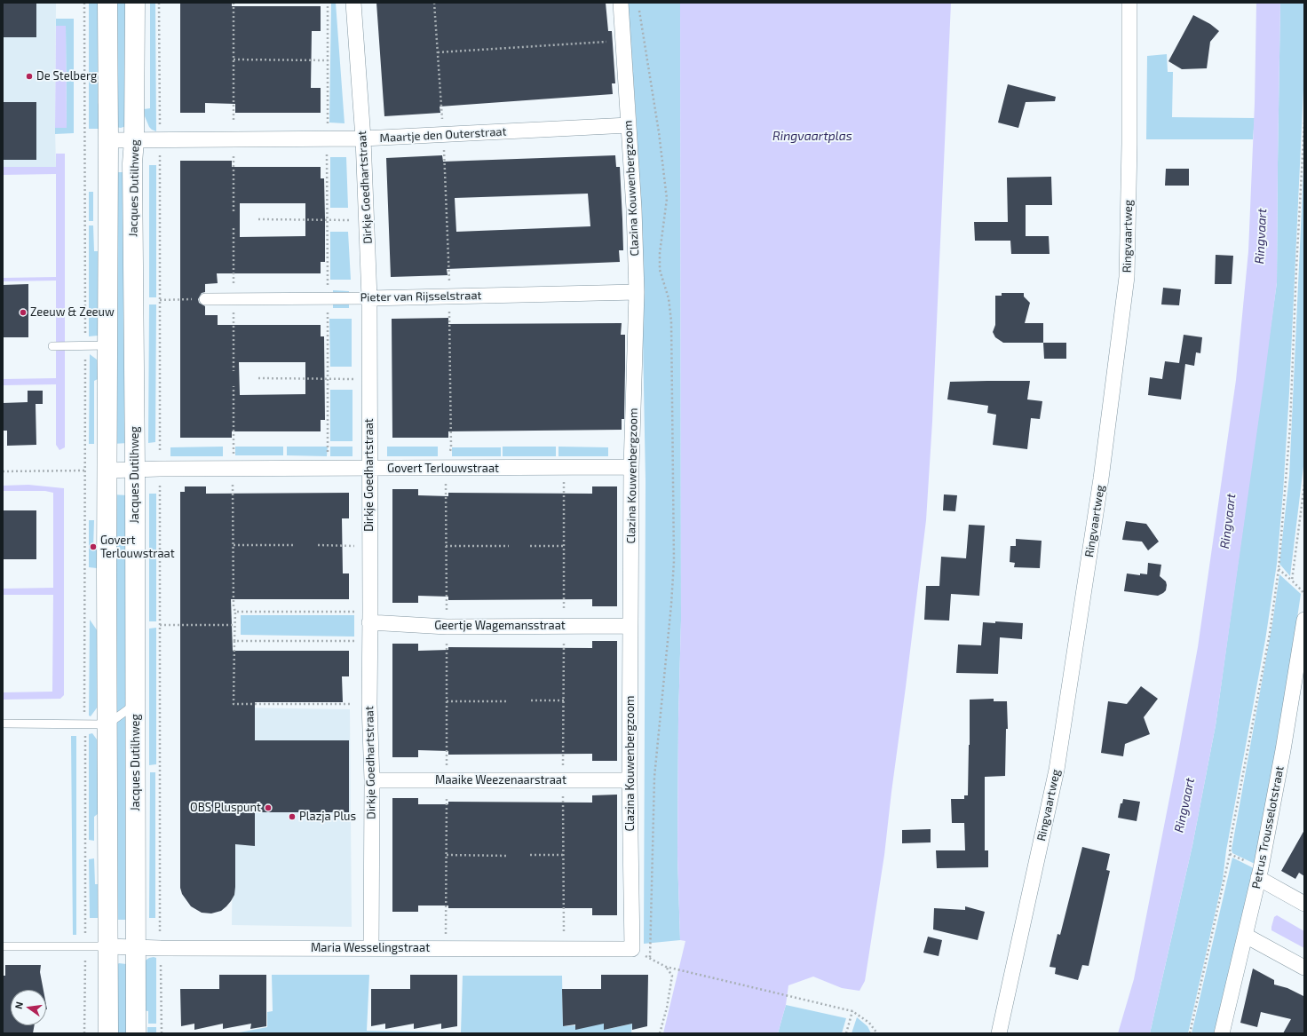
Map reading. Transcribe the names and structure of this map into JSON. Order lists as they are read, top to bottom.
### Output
{
  "streets": {
    "main road": ["Jacques Dutilhweg"],
    "street": [
      "Maartje den Outerstraat",
      "Dirkje Goedhartstraat",
      "Clazina Kouwenbergzoom",
      "Ringvaartweg",
      "Pieter van Rijsselstraat",
      "Govert Terlouwstraat",
      "Geertje Wagemansstraat",
      "Maaike Weezenaarstraat",
      "Petrus Trousselotstraat",
      "Maria Wesselingstraat"
    ]
  },
  "crossings": [
    ["Maartje den Outerstraat", "Dirkje Goedhartstraat"],
    ["Maartje den Outerstraat", "Jacques Dutilhweg"],
    ["Maartje den Outerstraat", "Clazina Kouwenbergzoom"],
    ["Dirkje Goedhartstraat", "Pieter van Rijsselstraat"],
    ["Dirkje Goedhartstraat", "Govert Terlouwstraat"],
    ["Dirkje Goedhartstraat", "Geertje Wagemansstraat"],
    ["Dirkje Goedhartstraat", "Maaike Weezenaarstraat"],
    ["Dirkje Goedhartstraat", "Maria Wesselingstraat"],
    ["Jacques Dutilhweg", "Govert Terlouwstraat"],
    ["Jacques Dutilhweg", "Maria Wesselingstraat"],
    ["Clazina Kouwenbergzoom", "Pieter van Rijsselstraat"],
    ["Clazina Kouwenbergzoom", "Govert Terlouwstraat"],
    ["Clazina Kouwenbergzoom", "Geertje Wagemansstraat"],
    ["Clazina Kouwenbergzoom", "Maaike Weezenaarstraat"],
    ["Clazina Kouwenbergzoom", "Maria Wesselingstraat"]
  ],
  "water": ["Ringvaartplas", "Ringvaart"],
  "places": [
    "De Stelberg",
    "Zeeuw & Zeeuw",
    "Govert Terlouwstraat",
    "OBS Pluspunt",
    "Plazja Plus"
  ],
  "north": "left"
}
